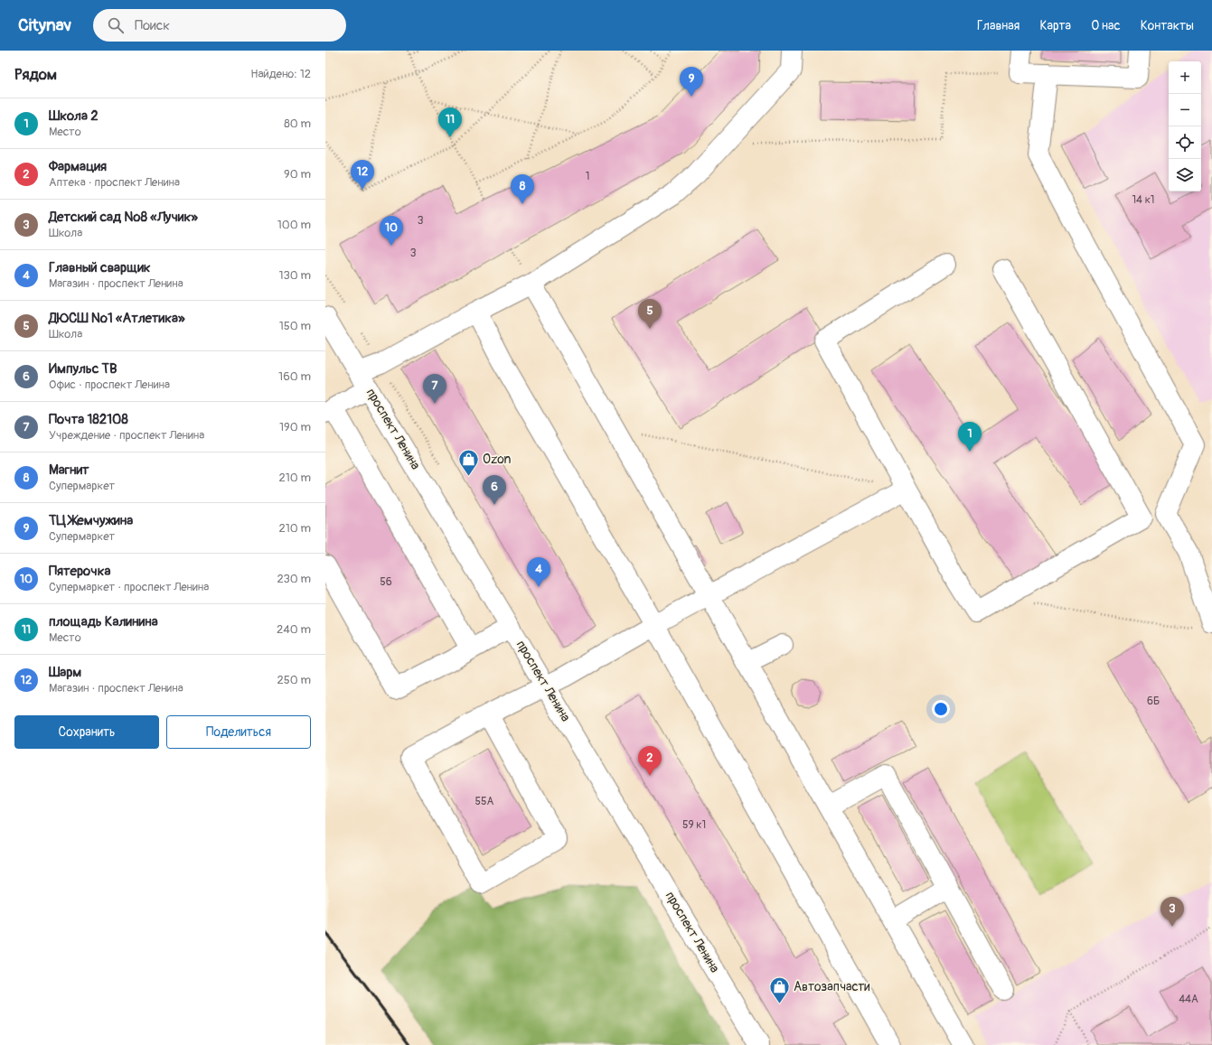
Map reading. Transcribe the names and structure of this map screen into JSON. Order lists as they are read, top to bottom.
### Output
{
  "streets": {
    "main road": ["проспект Ленина"]
  },
  "places": {
    "shop": ["Ozon", "Автозапчасти"]
  },
  "house_numbers": [
    "1",
    "14 к1",
    "3",
    "3",
    "56",
    "6Б",
    "55А",
    "59 к1",
    "44А"
  ],
  "page": {
    "header": "Citynav",
    "search": "Поиск",
    "nav": [
      "Главная",
      "Карта",
      "О нас",
      "Контакты"
    ],
    "heading": ["Рядом", "Найдено: 12"],
    "map_buttons": ["+", "−"],
    "pins": [
      "9",
      "11",
      "12",
      "8",
      "10",
      "5",
      "7",
      "1",
      "6",
      "4",
      "2",
      "3"
    ],
    "list": [
      {
        "mark": "1",
        "name": "Школа 2",
        "note": "Место",
        "value": "80 m"
      },
      {
        "mark": "2",
        "name": "Фармация",
        "note": "Аптека · проспект Ленина",
        "value": "90 m"
      },
      {
        "mark": "3",
        "name": "Детский сад №8 «Лучик»",
        "note": "Школа",
        "value": "100 m"
      },
      {
        "mark": "4",
        "name": "Главный сварщик",
        "note": "Магазин · проспект Ленина",
        "value": "130 m"
      },
      {
        "mark": "5",
        "name": "ДЮСШ №1 «Атлетика»",
        "note": "Школа",
        "value": "150 m"
      },
      {
        "mark": "6",
        "name": "Импульс ТВ",
        "note": "Офис · проспект Ленина",
        "value": "160 m"
      },
      {
        "mark": "7",
        "name": "Почта 182108",
        "note": "Учреждение · проспект Ленина",
        "value": "190 m"
      },
      {
        "mark": "8",
        "name": "Магнит",
        "note": "Супермаркет",
        "value": "210 m"
      },
      {
        "mark": "9",
        "name": "ТЦ Жемчужина",
        "note": "Супермаркет",
        "value": "210 m"
      },
      {
        "mark": "10",
        "name": "Пятерочка",
        "note": "Супермаркет · проспект Ленина",
        "value": "230 m"
      },
      {
        "mark": "11",
        "name": "площадь Калинина",
        "note": "Место",
        "value": "240 m"
      },
      {
        "mark": "12",
        "name": "Шарм",
        "note": "Магазин · проспект Ленина",
        "value": "250 m"
      }
    ],
    "buttons": ["Сохранить", "Поделиться"]
  }
}
